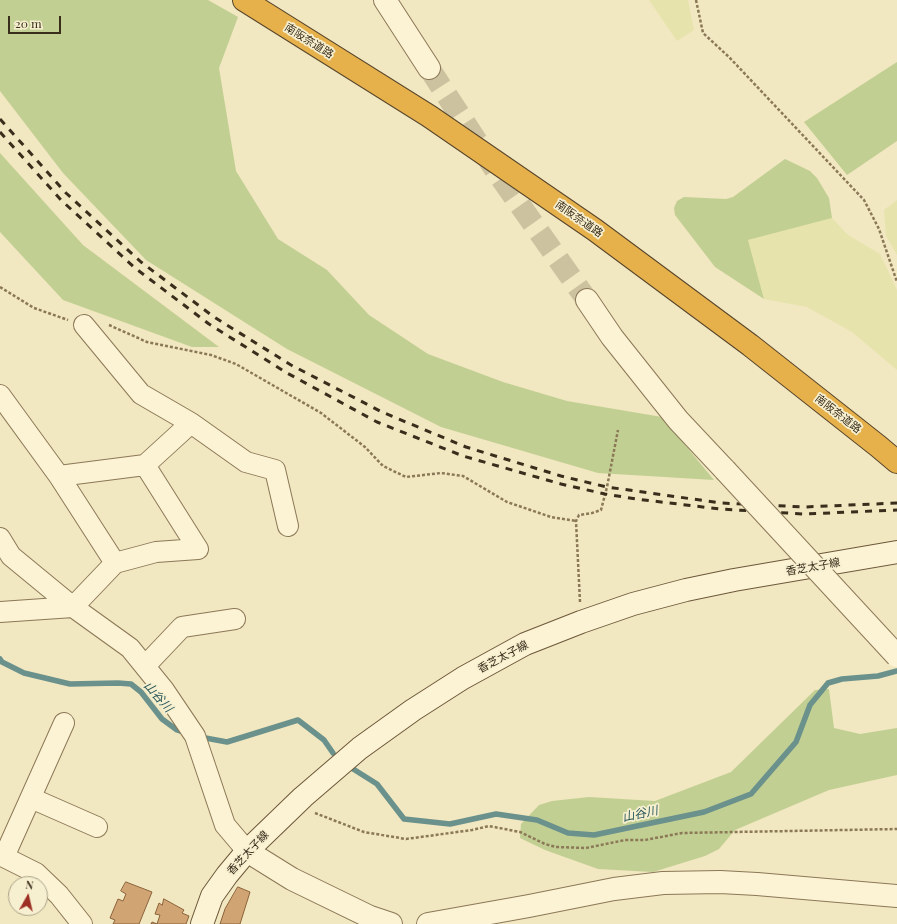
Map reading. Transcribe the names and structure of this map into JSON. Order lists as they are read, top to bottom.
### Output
{
  "streets": {
    "highway": ["南阪奈道路"],
    "street": ["香芝太子線"]
  },
  "water": ["山谷川"],
  "scale_bar": "20 m",
  "north": "top"
}
